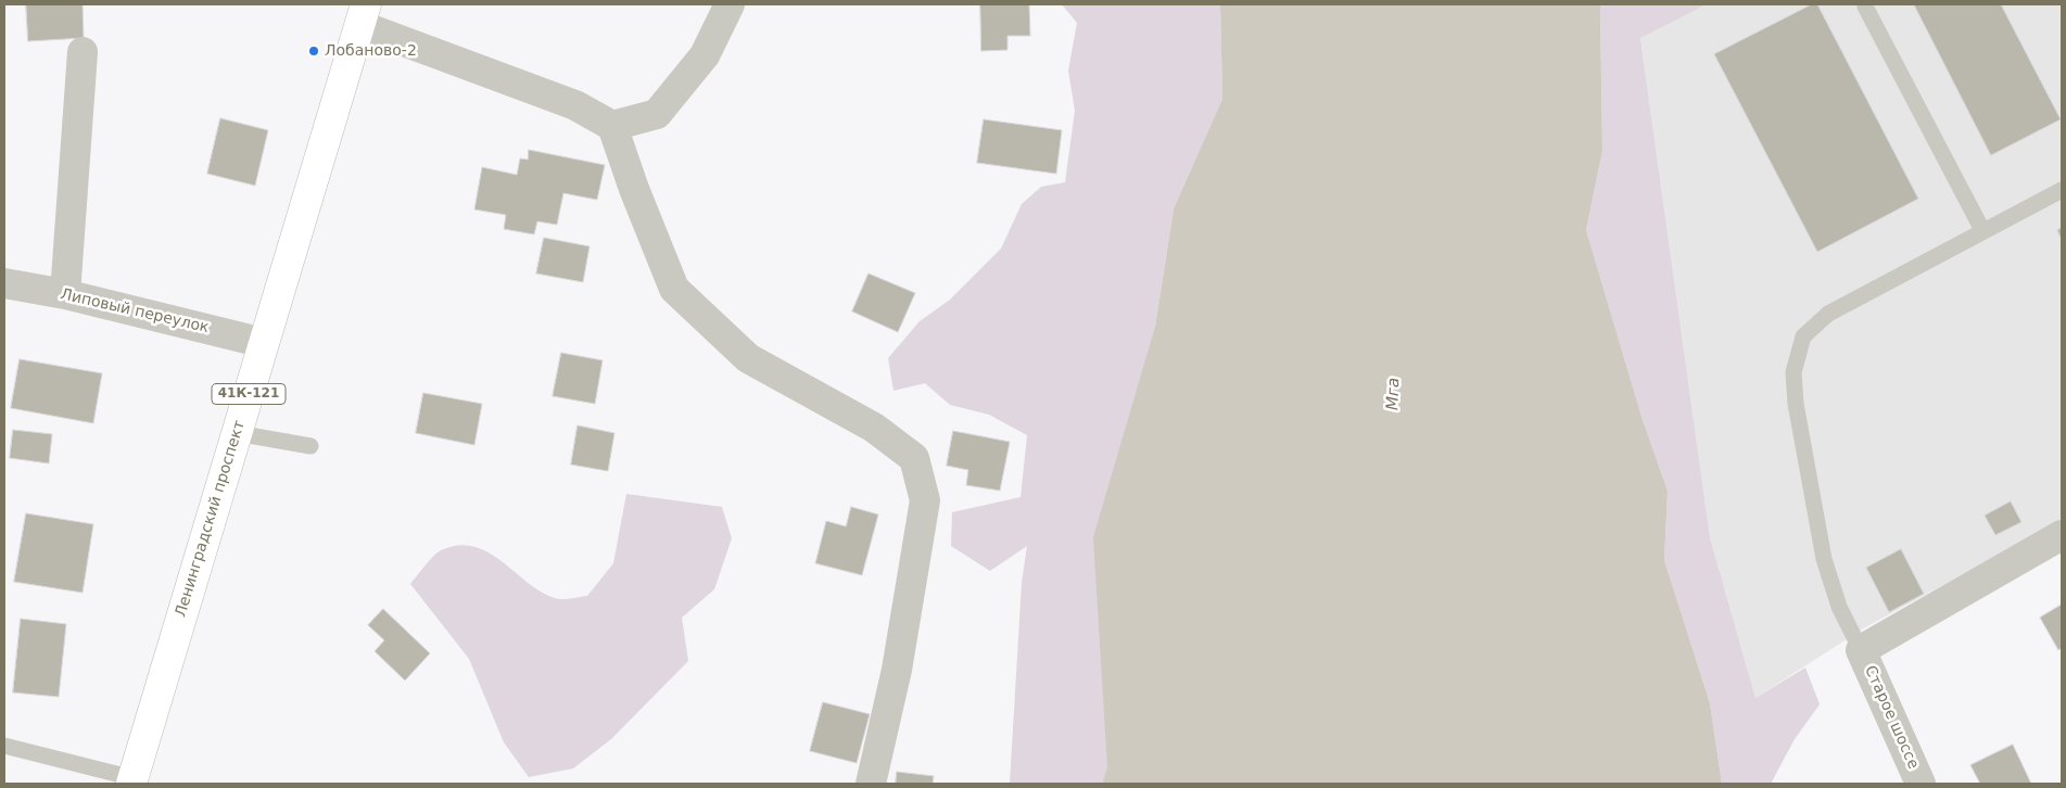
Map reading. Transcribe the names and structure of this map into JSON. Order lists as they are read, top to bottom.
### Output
{
  "streets": {
    "main road": ["41К-121", "Ленинградский проспект"],
    "street": ["Липовый переулок", "Старое шоссе"]
  },
  "crossings": [
    ["Липовый переулок", "Ленинградский проспект"]
  ],
  "water": ["Мга"],
  "places": ["Лобаново-2"]
}
